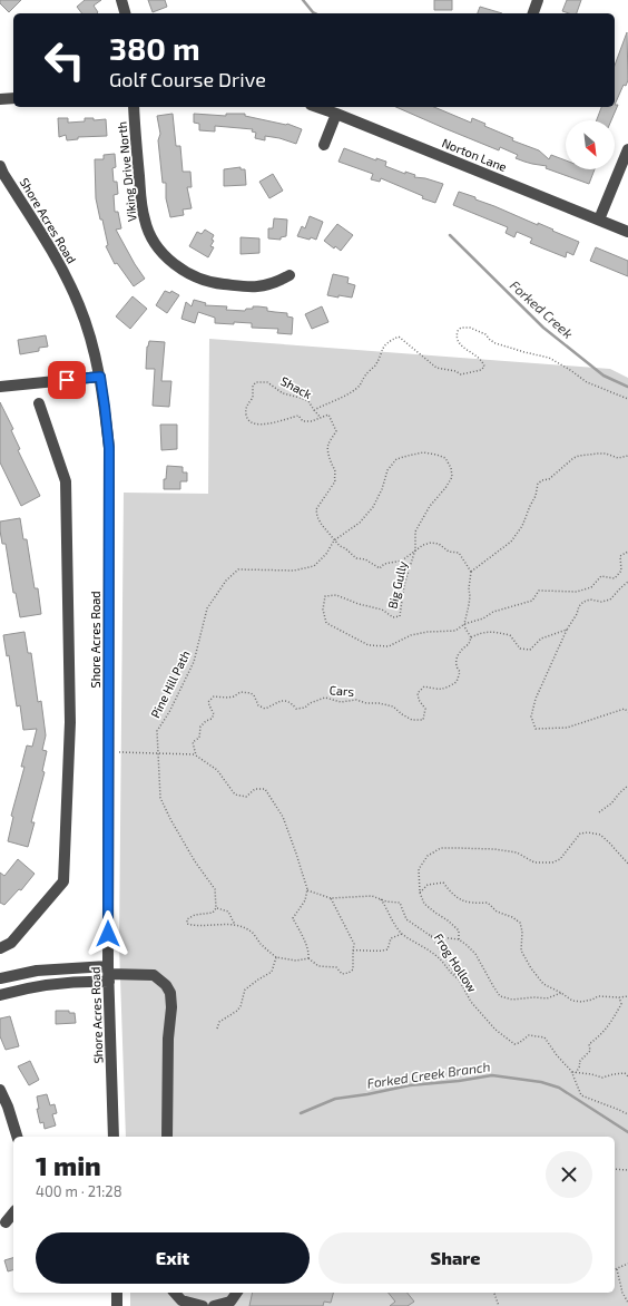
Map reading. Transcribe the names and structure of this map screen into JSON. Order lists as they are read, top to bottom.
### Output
{
  "streets": {
    "street": ["Norton Lane", "Viking Drive North", "Shore Acres Road"],
    "path": [
      "Shack",
      "Big Gully",
      "Pine Hill Path",
      "Cars",
      "Frog Hollow"
    ]
  },
  "crossings": [
    ["Big Gully", "Pine Hill Path"]
  ],
  "water": ["Forked Creek", "Forked Creek Branch"],
  "north": "bottom right",
  "page": {
    "turn": ["380 m", "Golf Course Drive"],
    "heading": ["1 min", "400 m · 21:28"],
    "buttons": ["Exit", "Share"]
  }
}
